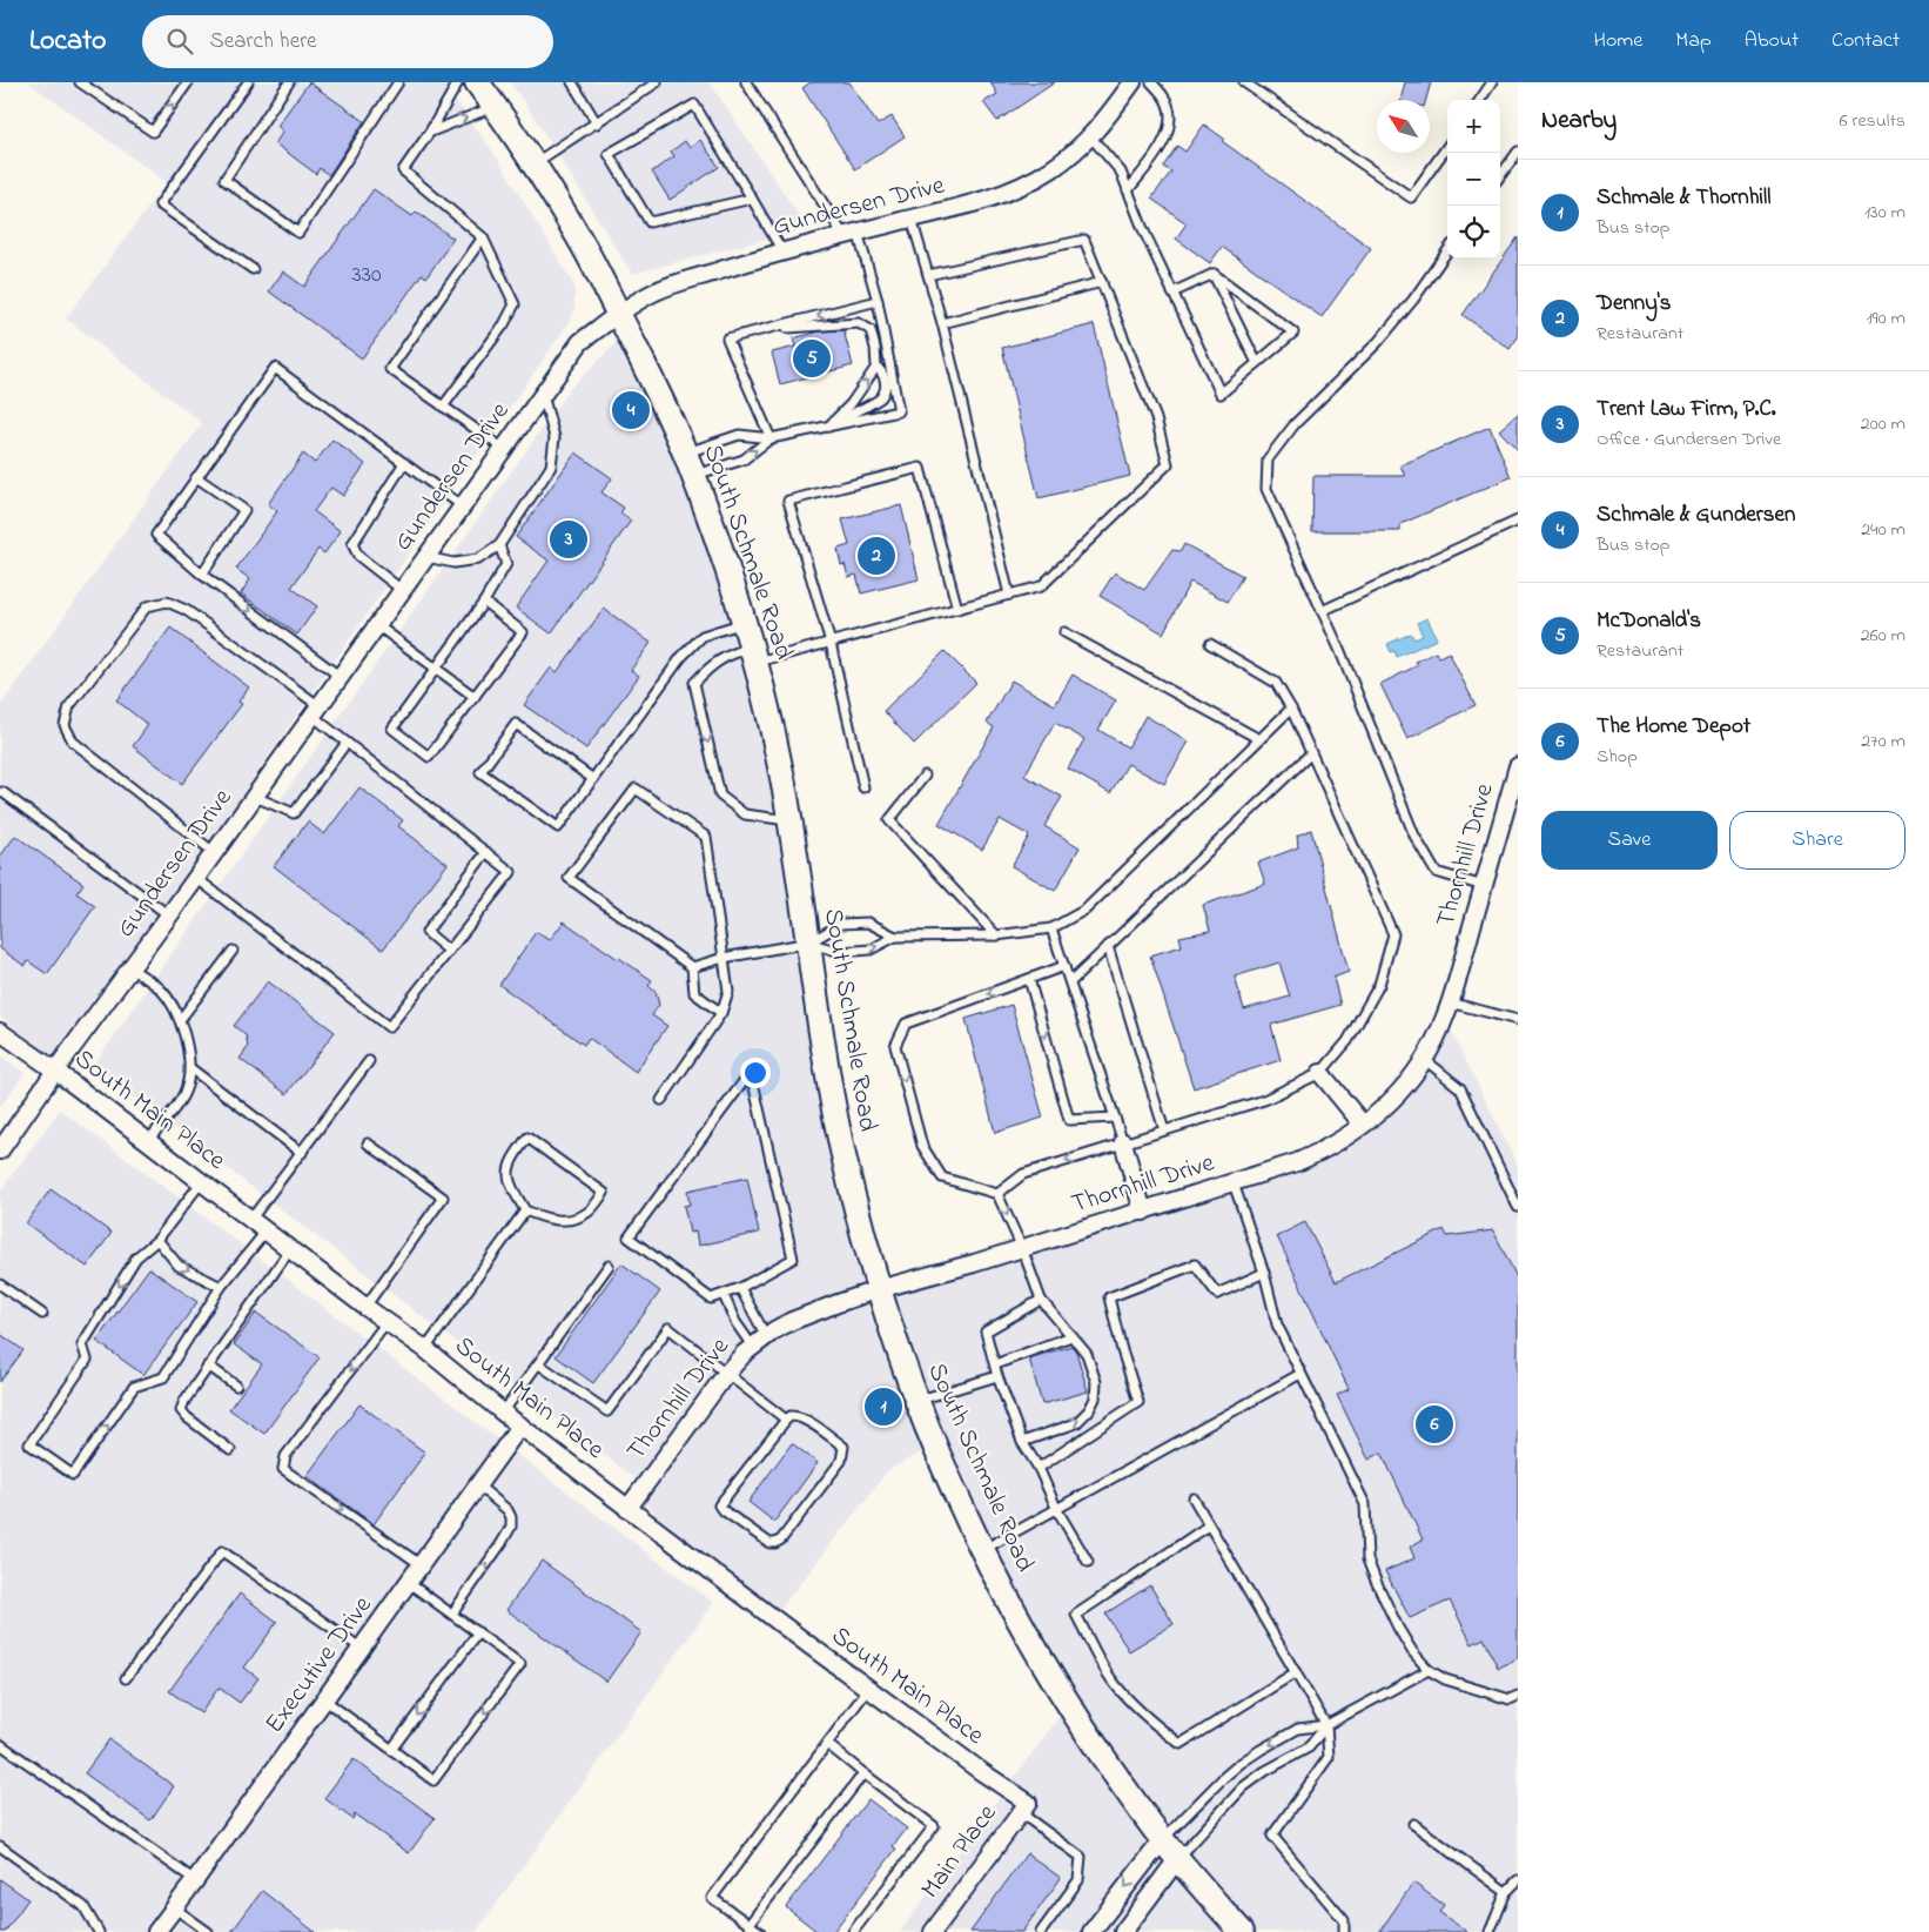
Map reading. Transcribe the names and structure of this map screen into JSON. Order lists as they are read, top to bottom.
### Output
{
  "streets": {
    "main road": ["South Schmale Road"],
    "street": [
      "Gundersen Drive",
      "Thornhill Drive",
      "South Main Place",
      "Executive Drive",
      "Main Place"
    ]
  },
  "crossings": [
    ["Gundersen Drive", "South Schmale Road"],
    ["Gundersen Drive", "South Main Place"],
    ["South Schmale Road", "Thornhill Drive"],
    ["Thornhill Drive", "South Main Place"],
    ["South Main Place", "Executive Drive"],
    ["South Main Place", "Main Place"]
  ],
  "house_numbers": ["330"],
  "north": "top left",
  "page": {
    "header": "Locato",
    "search": "Search here",
    "nav": [
      "Home",
      "Map",
      "About",
      "Contact"
    ],
    "heading": ["Nearby", "6 results"],
    "map_buttons": ["+", "−"],
    "list": [
      {
        "mark": "1",
        "name": "Schmale & Thornhill",
        "note": "Bus stop",
        "value": "130 m"
      },
      {
        "mark": "2",
        "name": "Denny's",
        "note": "Restaurant",
        "value": "190 m"
      },
      {
        "mark": "3",
        "name": "Trent Law Firm, P.C.",
        "note": "Office · Gundersen Drive",
        "value": "200 m"
      },
      {
        "mark": "4",
        "name": "Schmale & Gundersen",
        "note": "Bus stop",
        "value": "240 m"
      },
      {
        "mark": "5",
        "name": "McDonald's",
        "note": "Restaurant",
        "value": "260 m"
      },
      {
        "mark": "6",
        "name": "The Home Depot",
        "note": "Shop",
        "value": "270 m"
      }
    ],
    "pins": [
      "5",
      "4",
      "3",
      "2",
      "1",
      "6"
    ],
    "buttons": ["Save", "Share"]
  }
}
